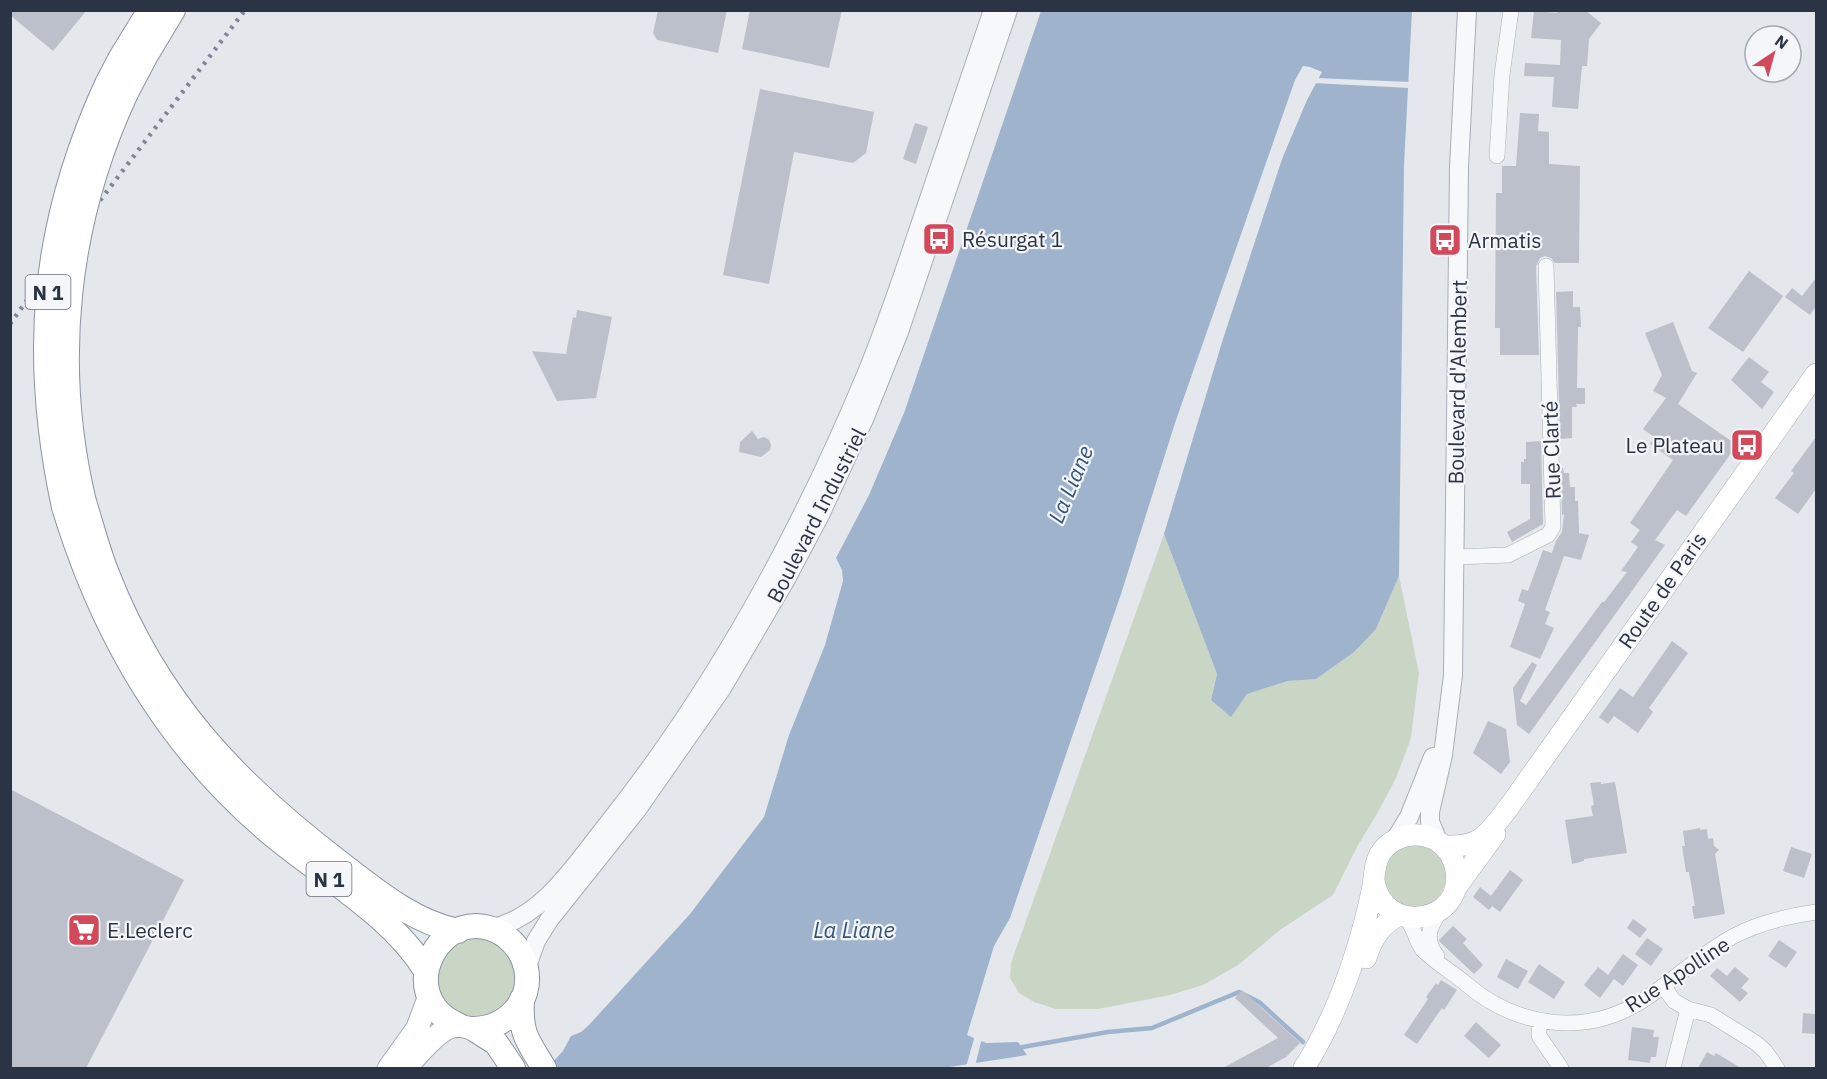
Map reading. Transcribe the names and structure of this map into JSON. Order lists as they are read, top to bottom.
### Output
{
  "streets": {
    "highway": ["N 1"],
    "main road": ["Route de Paris"],
    "street": [
      "Boulevard d'Alembert",
      "Rue Clarté",
      "Boulevard Industriel",
      "Rue Apolline"
    ]
  },
  "crossings": [
    ["N 1", "Boulevard Industriel"],
    ["Boulevard d'Alembert", "Rue Clarté"],
    ["Boulevard d'Alembert", "Route de Paris"],
    ["Boulevard d'Alembert", "Rue Apolline"],
    ["Route de Paris", "Rue Apolline"]
  ],
  "water": ["La Liane"],
  "places": {
    "bus stop": ["Résurgat 1", "Armatis", "Le Plateau"],
    "supermarket": ["E.Leclerc"]
  },
  "north": "top right"
}
